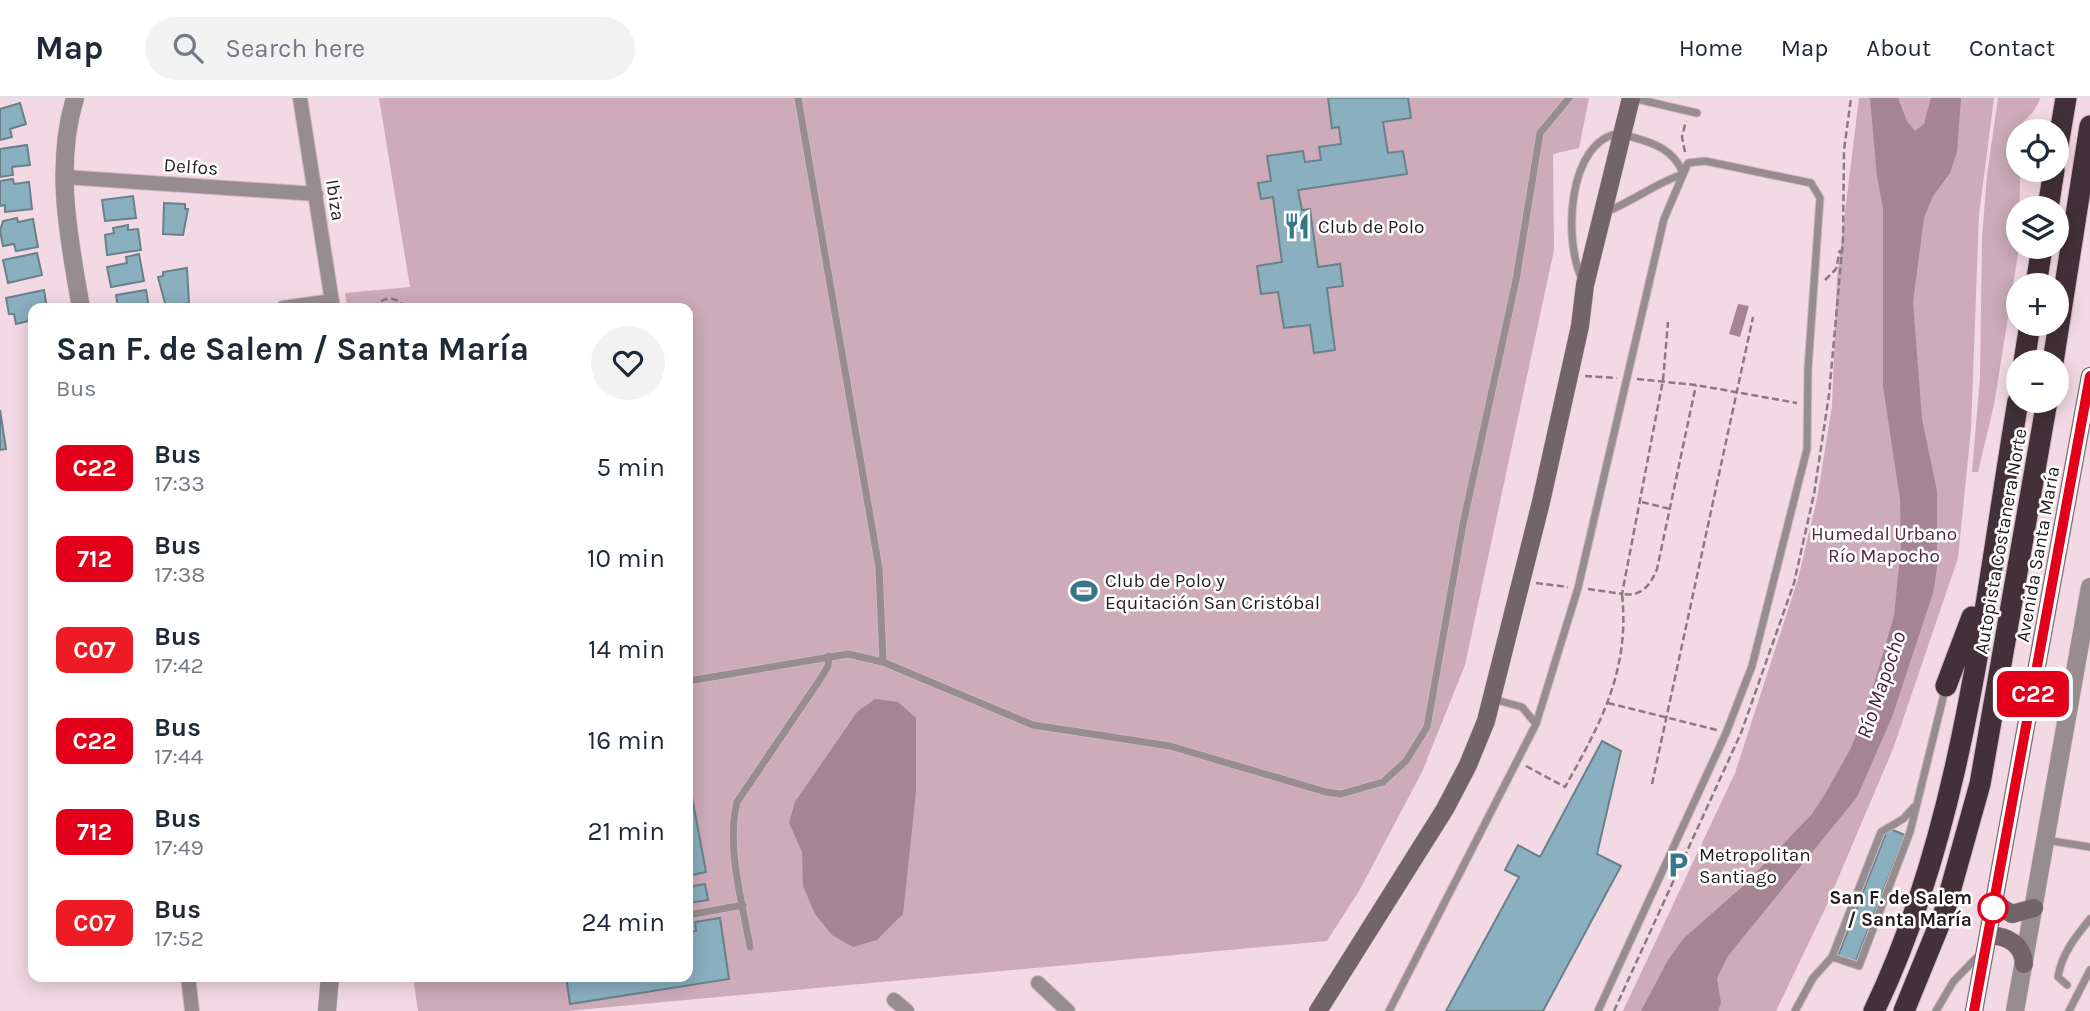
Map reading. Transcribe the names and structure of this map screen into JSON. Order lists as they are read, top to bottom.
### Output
{
  "streets": {
    "highway": ["Autopista Costanera Norte"],
    "main road": ["Avenida Santa María"],
    "street": ["Delfos", "Ibiza"]
  },
  "crossings": [
    ["Delfos", "Ibiza"]
  ],
  "water": ["Río Mapocho"],
  "parks": ["Humedal Urbano Río Mapocho"],
  "places": {
    "restaurant": ["Club de Polo"],
    "sports": ["Club de Polo y Equitación San Cristóbal"],
    "parking": ["Metropolitan Santiago"],
    "other": ["San F. de Salem / Santa María"]
  },
  "lines": ["bus line C22"],
  "page": {
    "header": "Map",
    "search": "Search here",
    "nav": [
      "Home",
      "Map",
      "About",
      "Contact"
    ],
    "on_map": "C22",
    "map_buttons": ["+", "−"],
    "heading": ["San F. de Salem / Santa María", "Bus"],
    "list": [
      {
        "mark": "C22",
        "name": "Bus",
        "note": "17:33",
        "value": "5 min"
      },
      {
        "mark": "712",
        "name": "Bus",
        "note": "17:38",
        "value": "10 min"
      },
      {
        "mark": "C07",
        "name": "Bus",
        "note": "17:42",
        "value": "14 min"
      },
      {
        "mark": "C22",
        "name": "Bus",
        "note": "17:44",
        "value": "16 min"
      },
      {
        "mark": "712",
        "name": "Bus",
        "note": "17:49",
        "value": "21 min"
      },
      {
        "mark": "C07",
        "name": "Bus",
        "note": "17:52",
        "value": "24 min"
      }
    ]
  }
}
